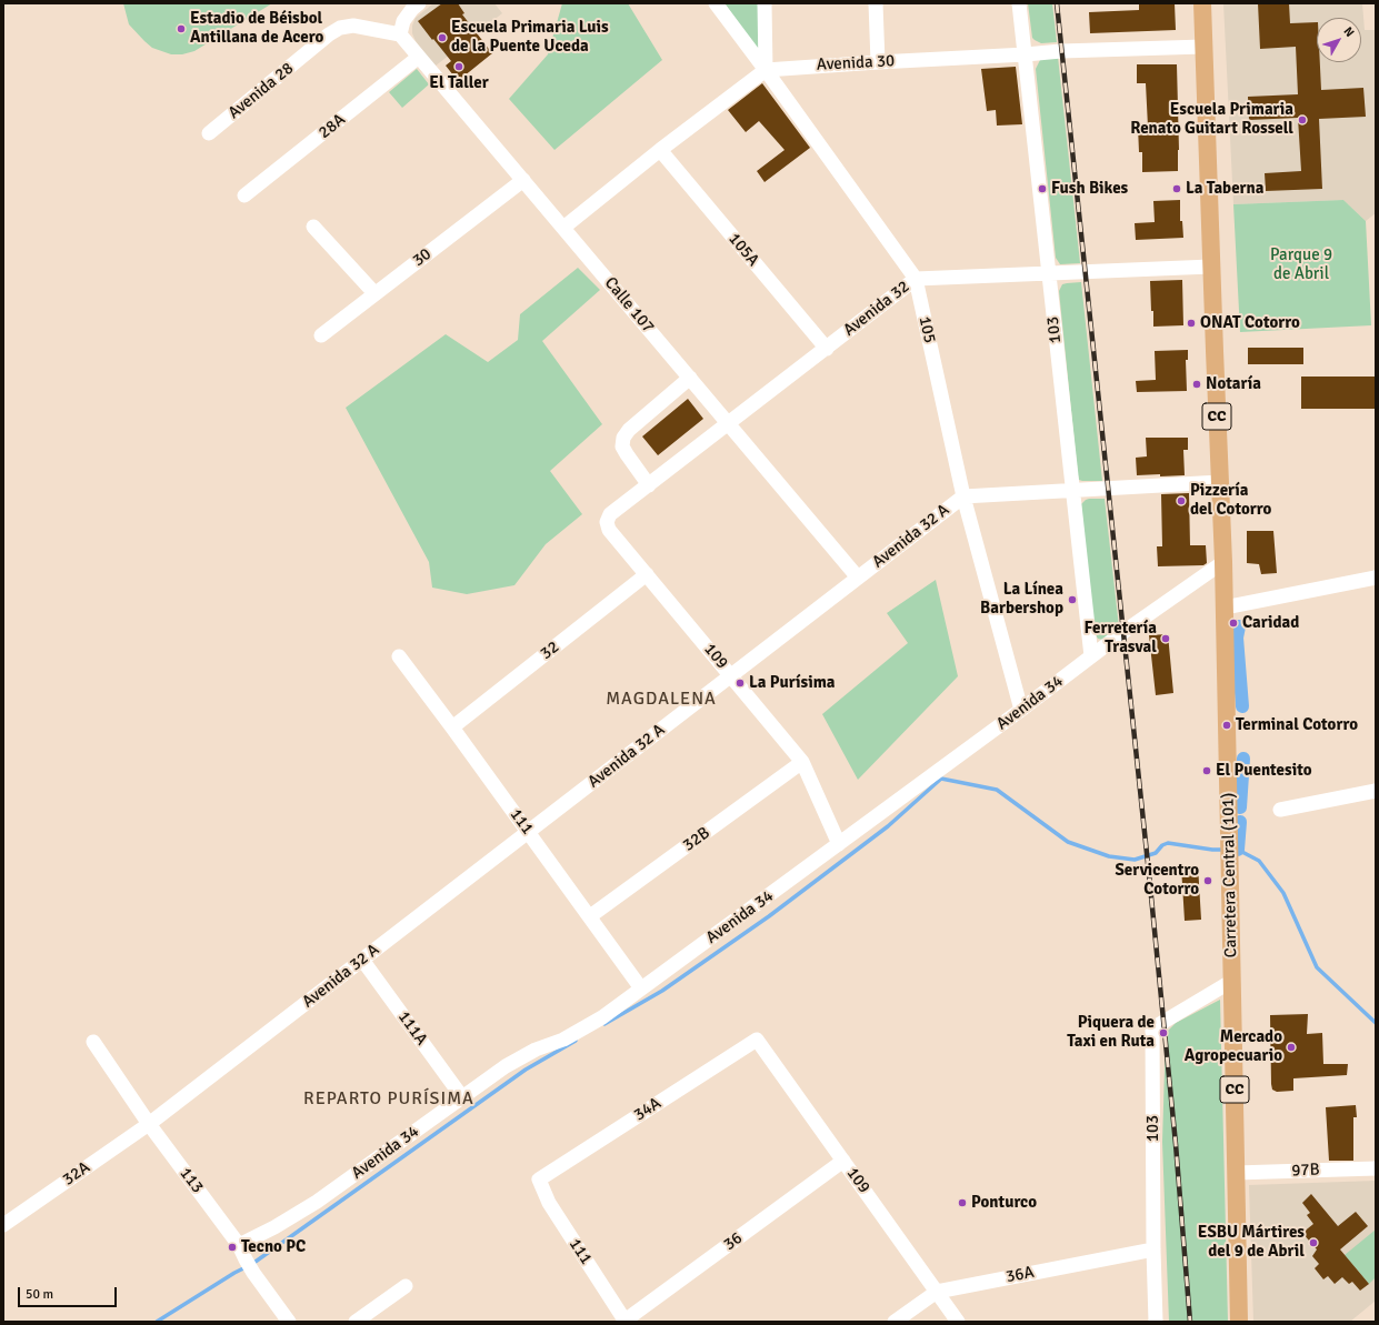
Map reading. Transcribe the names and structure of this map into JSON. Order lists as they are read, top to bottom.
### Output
{
  "streets": {
    "main road": ["CC", "Carretera Central (101)"],
    "street": [
      "Avenida 30",
      "Avenida 28",
      "28A",
      "105A",
      "30",
      "Calle 107",
      "Avenida 32",
      "105",
      "103",
      "Avenida 32 A",
      "32",
      "109",
      "Avenida 34",
      "111",
      "32B",
      "111A",
      "34A",
      "97B",
      "32A",
      "113",
      "36",
      "36A"
    ]
  },
  "crossings": [
    ["Avenida 30", "105"],
    ["Avenida 30", "103"],
    ["Avenida 30", "Carretera Central (101)"],
    ["Avenida 28", "Calle 107"],
    ["28A", "Calle 107"],
    ["105A", "Avenida 32"],
    ["30", "Calle 107"],
    ["Calle 107", "Avenida 32"],
    ["Calle 107", "Avenida 32 A"],
    ["Avenida 32", "105"],
    ["Avenida 32", "103"],
    ["Avenida 32", "109"],
    ["Avenida 32", "Carretera Central (101)"],
    ["105", "Avenida 32 A"],
    ["105", "Avenida 34"],
    ["103", "Avenida 32 A"],
    ["103", "Avenida 34"],
    ["103", "Carretera Central (101)"],
    ["103", "36A"],
    ["Avenida 32 A", "109"],
    ["Avenida 32 A", "111"],
    ["Avenida 32 A", "Carretera Central (101)"],
    ["Avenida 32 A", "111A"],
    ["Avenida 32 A", "32A"],
    ["Avenida 32 A", "113"],
    ["32", "109"],
    ["32", "111"],
    ["109", "Avenida 34"],
    ["109", "32B"],
    ["109", "34A"],
    ["109", "36"],
    ["109", "36A"],
    ["Avenida 34", "111"],
    ["Avenida 34", "Carretera Central (101)"],
    ["Avenida 34", "111A"],
    ["Avenida 34", "113"],
    ["111", "32B"],
    ["111", "34A"],
    ["111", "36"],
    ["Carretera Central (101)", "97B"],
    ["32A", "113"]
  ],
  "districts": ["MAGDALENA", "REPARTO PURÍSIMA"],
  "parks": ["Parque 9 de Abril"],
  "places": [
    "Estadio de Béisbol Antillana de Acero",
    "Escuela Primaria Luis de la Puente Uceda",
    "El Taller",
    "Escuela Primaria Renato Guitart Rossell",
    "Fush Bikes",
    "La Taberna",
    "ONAT Cotorro",
    "Notaría",
    "Pizzería del Cotorro",
    "La Línea Barbershop",
    "Caridad",
    "Ferretería Trasval",
    "La Purísima",
    "Terminal Cotorro",
    "El Puentesito",
    "Servicentro Cotorro",
    "Piquera de Taxi en Ruta",
    "Mercado Agropecuario",
    "Ponturco",
    "ESBU Mártires del 9 de Abril",
    "Tecno PC"
  ],
  "scale_bar": "50 m",
  "north": "top right"
}
